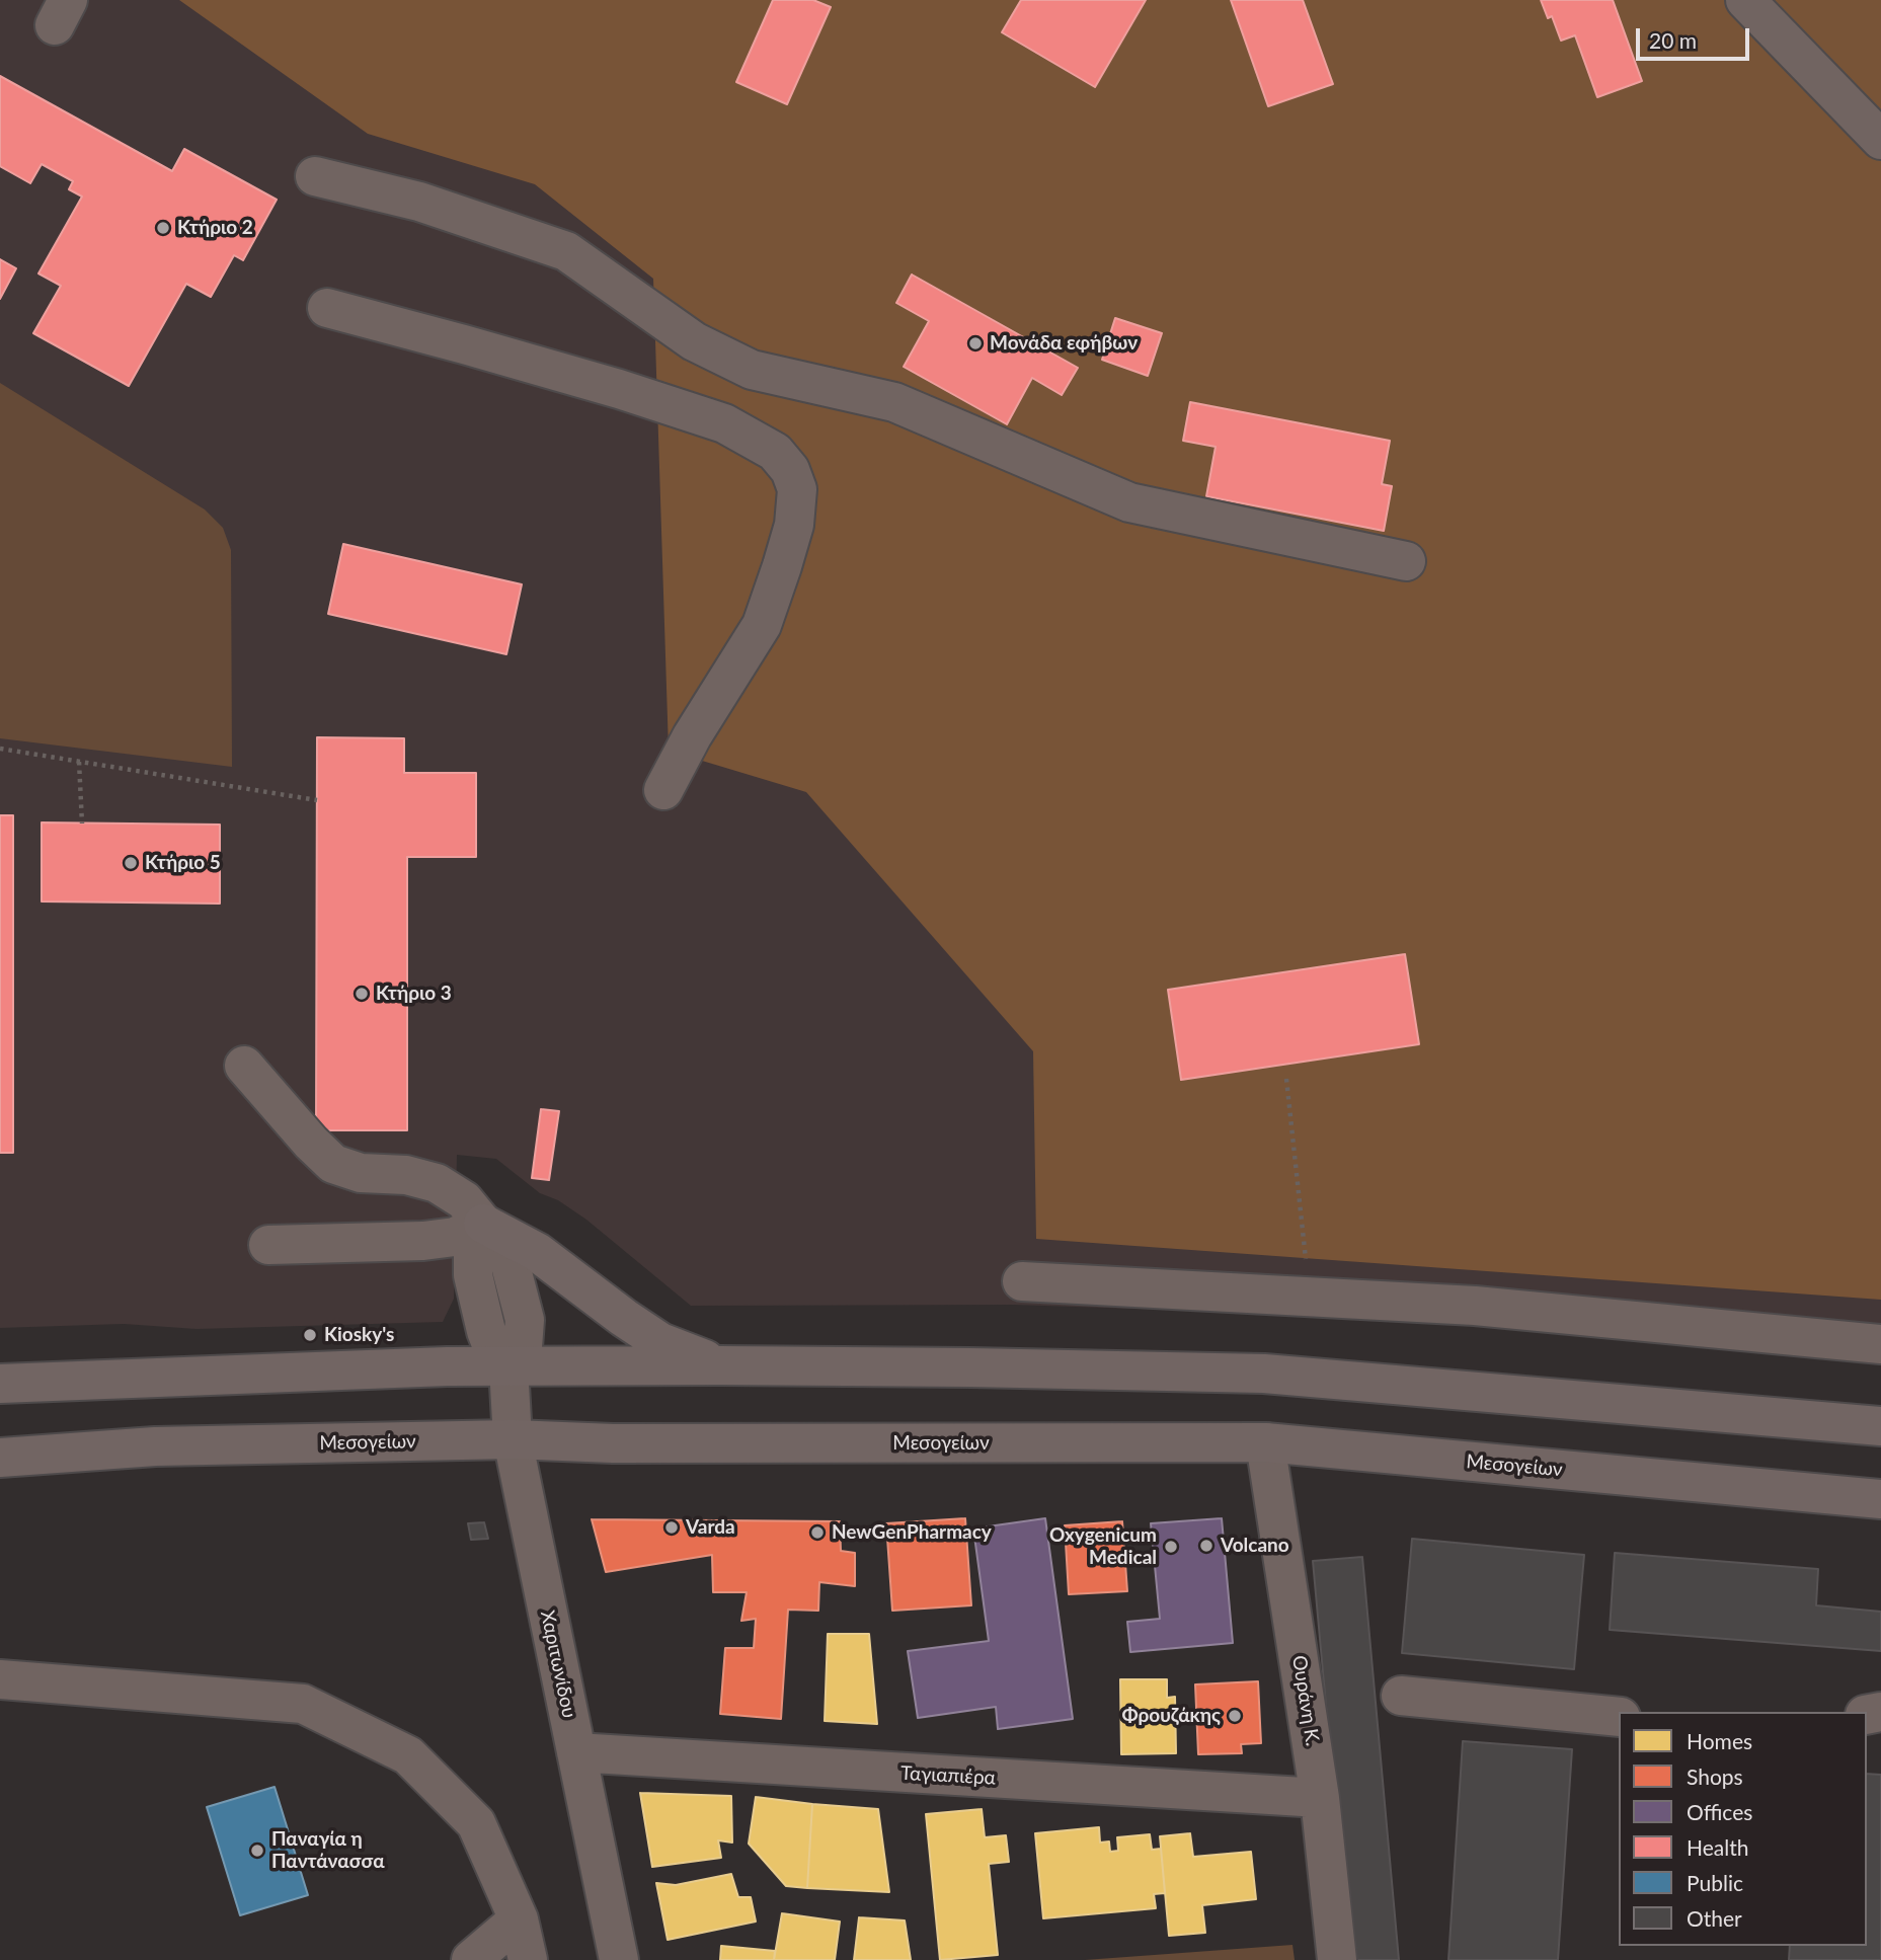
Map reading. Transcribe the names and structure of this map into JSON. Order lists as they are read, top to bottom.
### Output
{
  "streets": {
    "main road": ["Μεσογείων"],
    "street": ["Χαριτωνίδου", "Ουράνη Κ.", "Ταγιαπιέρα"]
  },
  "crossings": [
    ["Μεσογείων", "Χαριτωνίδου"],
    ["Μεσογείων", "Ουράνη Κ."],
    ["Χαριτωνίδου", "Ταγιαπιέρα"],
    ["Ουράνη Κ.", "Ταγιαπιέρα"]
  ],
  "places": [
    "Κτήριο 2",
    "Μονάδα εφήβων",
    "Κτήριο 5",
    "Κτήριο 3",
    "Kiosky's",
    "Varda",
    "NewGenPharmacy",
    "Volcano",
    "Oxygenicum Medical",
    "Φρουζάκης",
    "Παναγία η Παντάνασσα"
  ],
  "legend": [
    "Homes",
    "Shops",
    "Offices",
    "Health",
    "Public",
    "Other"
  ],
  "scale_bar": "20 m"
}
